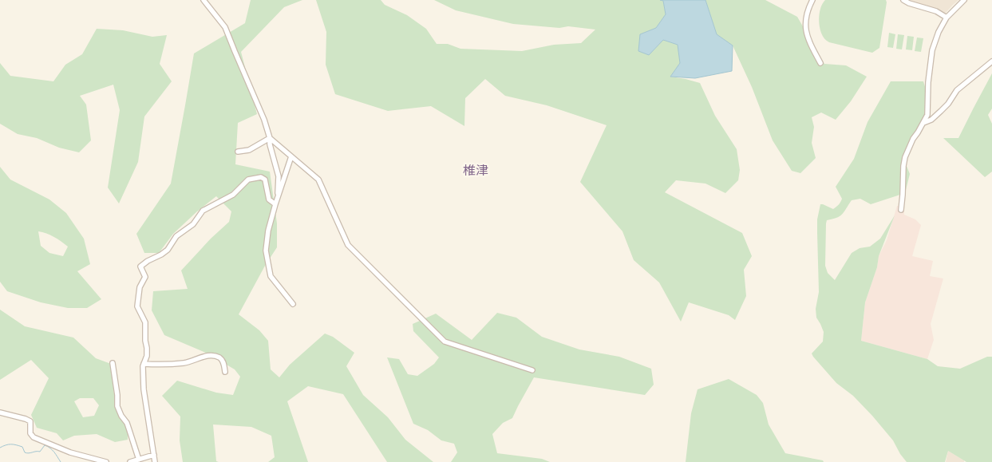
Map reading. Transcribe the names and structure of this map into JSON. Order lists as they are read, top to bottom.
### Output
{
  "districts": ["椎津"]
}
